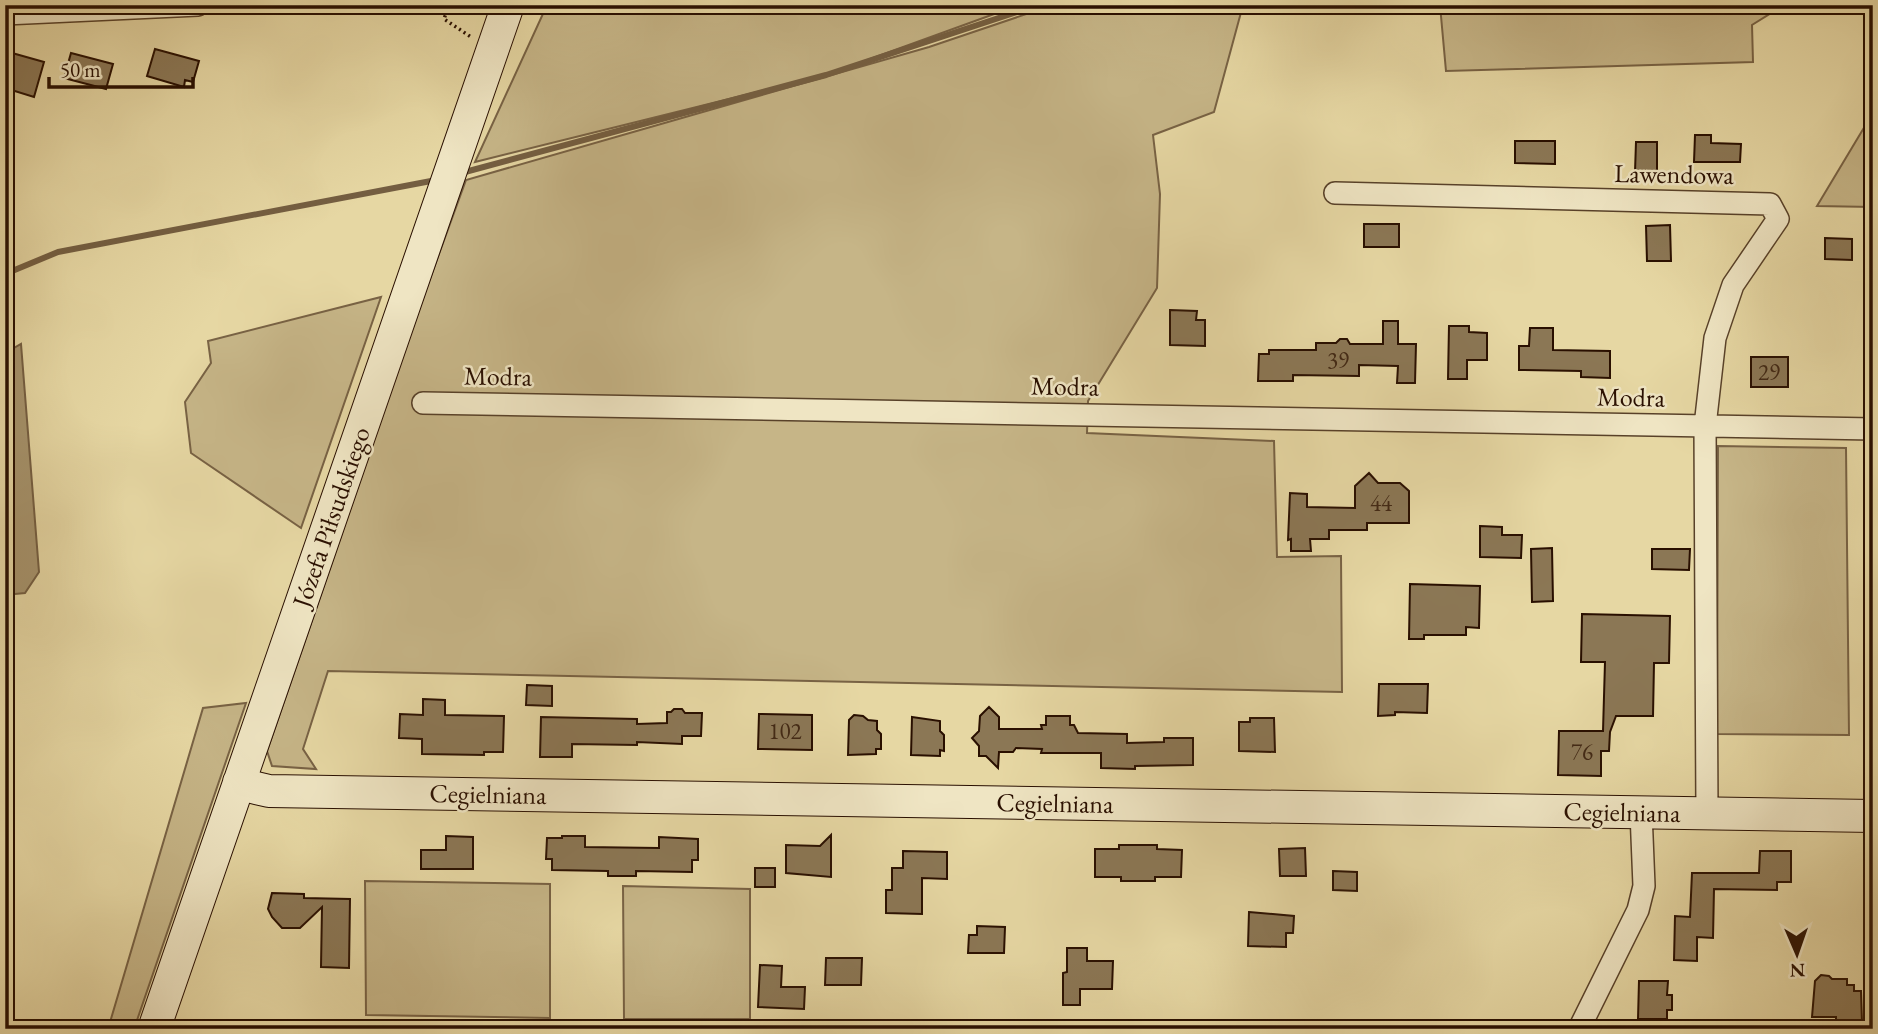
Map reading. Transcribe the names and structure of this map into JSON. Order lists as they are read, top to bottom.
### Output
{
  "streets": {
    "street": [
      "Lawendowa",
      "Modra",
      "Józefa Piłsudskiego",
      "Cegielniana"
    ]
  },
  "crossings": [
    ["Lawendowa", "Modra"],
    ["Józefa Piłsudskiego", "Cegielniana"]
  ],
  "house_numbers": [
    "39",
    "29",
    "44",
    "102",
    "76"
  ],
  "scale_bar": "50 m",
  "north": "bottom"
}
